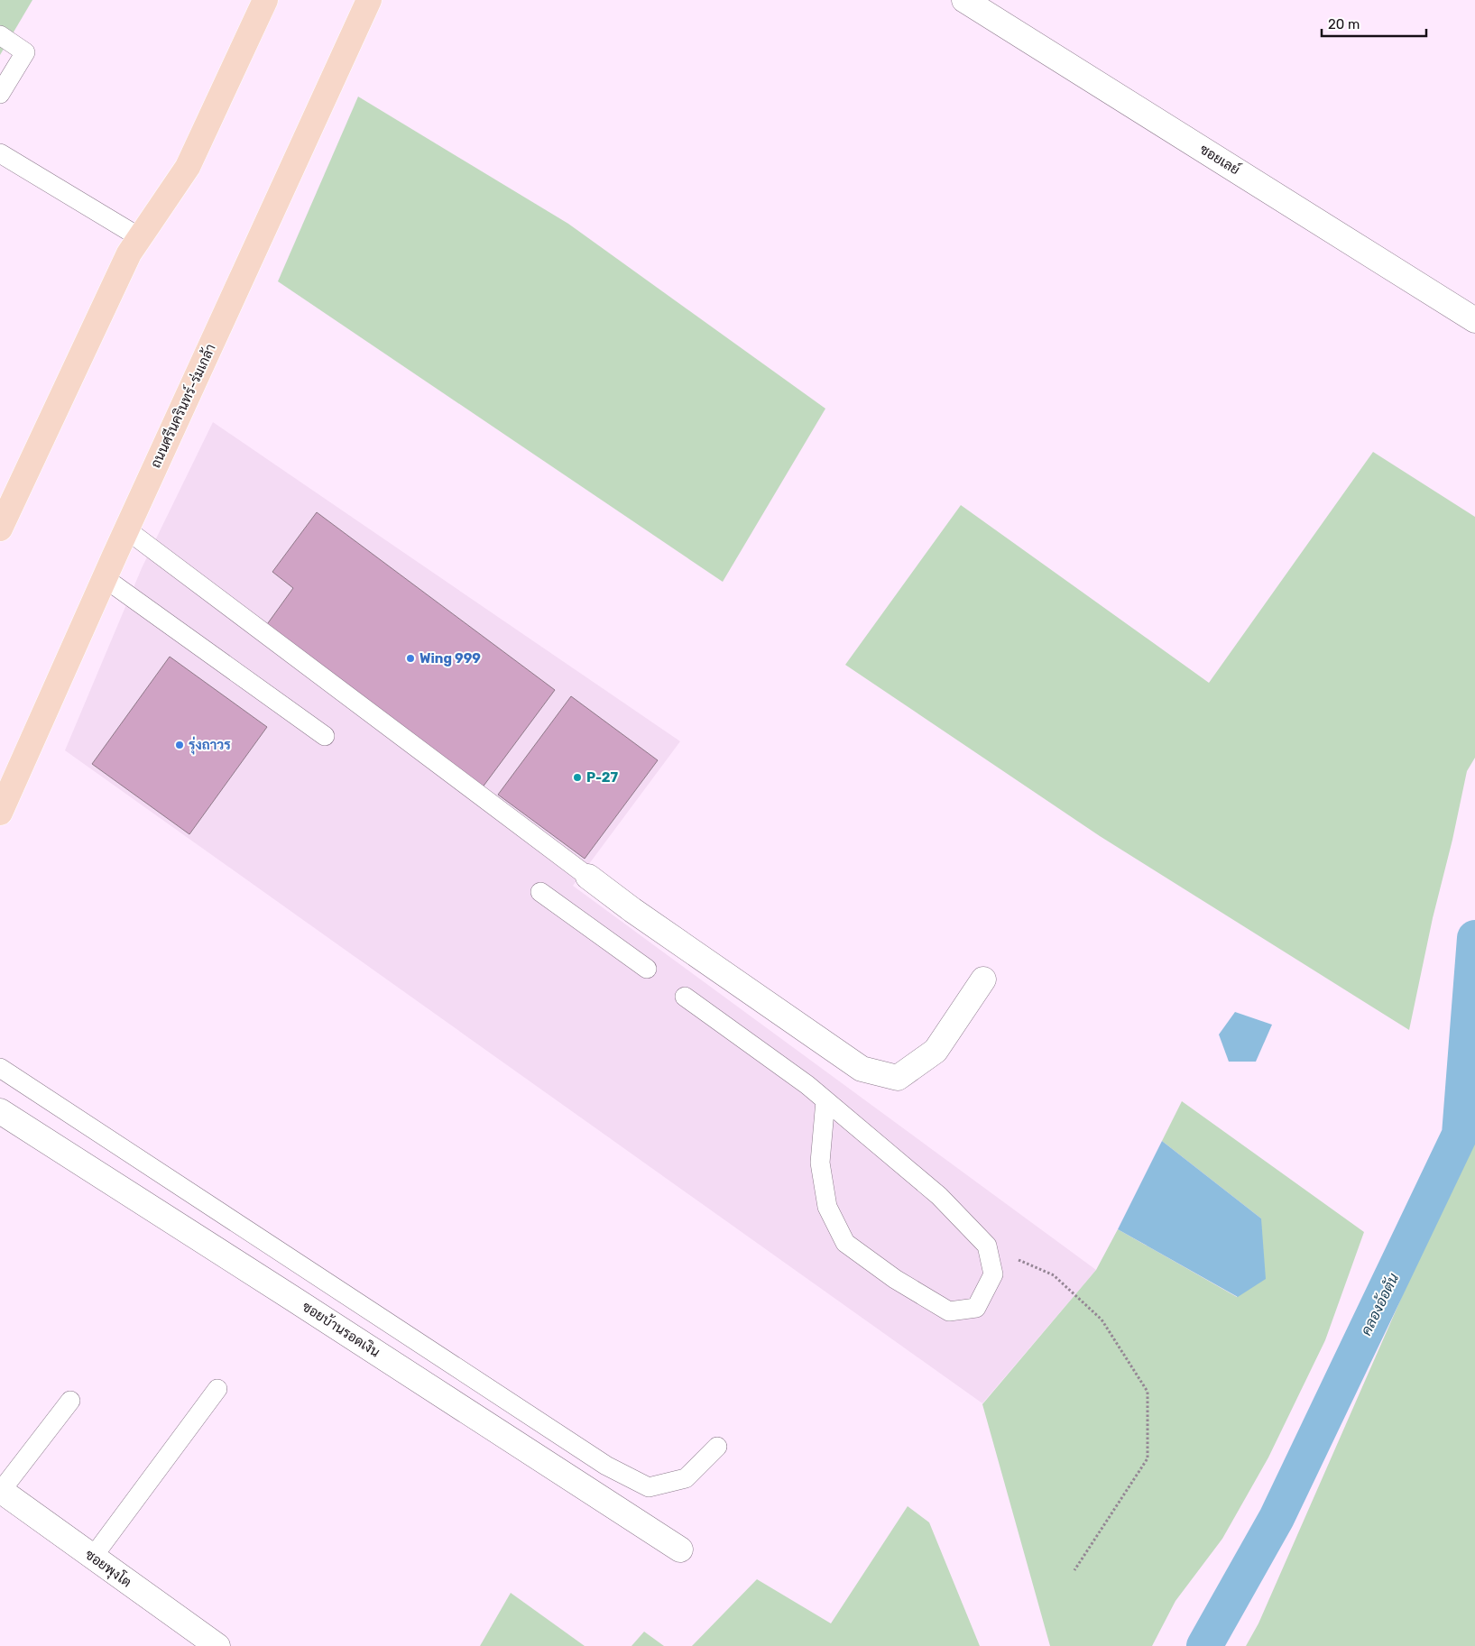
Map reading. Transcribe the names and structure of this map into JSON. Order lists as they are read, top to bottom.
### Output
{
  "streets": {
    "main road": ["ถนนศรีนครินทร์-ร่มเกล้า"],
    "street": ["ซอยเลย์", "ซอยบ้านรอดเงิน", "ซอยพุงโต"]
  },
  "water": ["คลองอ้อตัน"],
  "places": ["Wing 999", "รุ่งถาวร", "P-27"],
  "scale_bar": "20 m"
}
